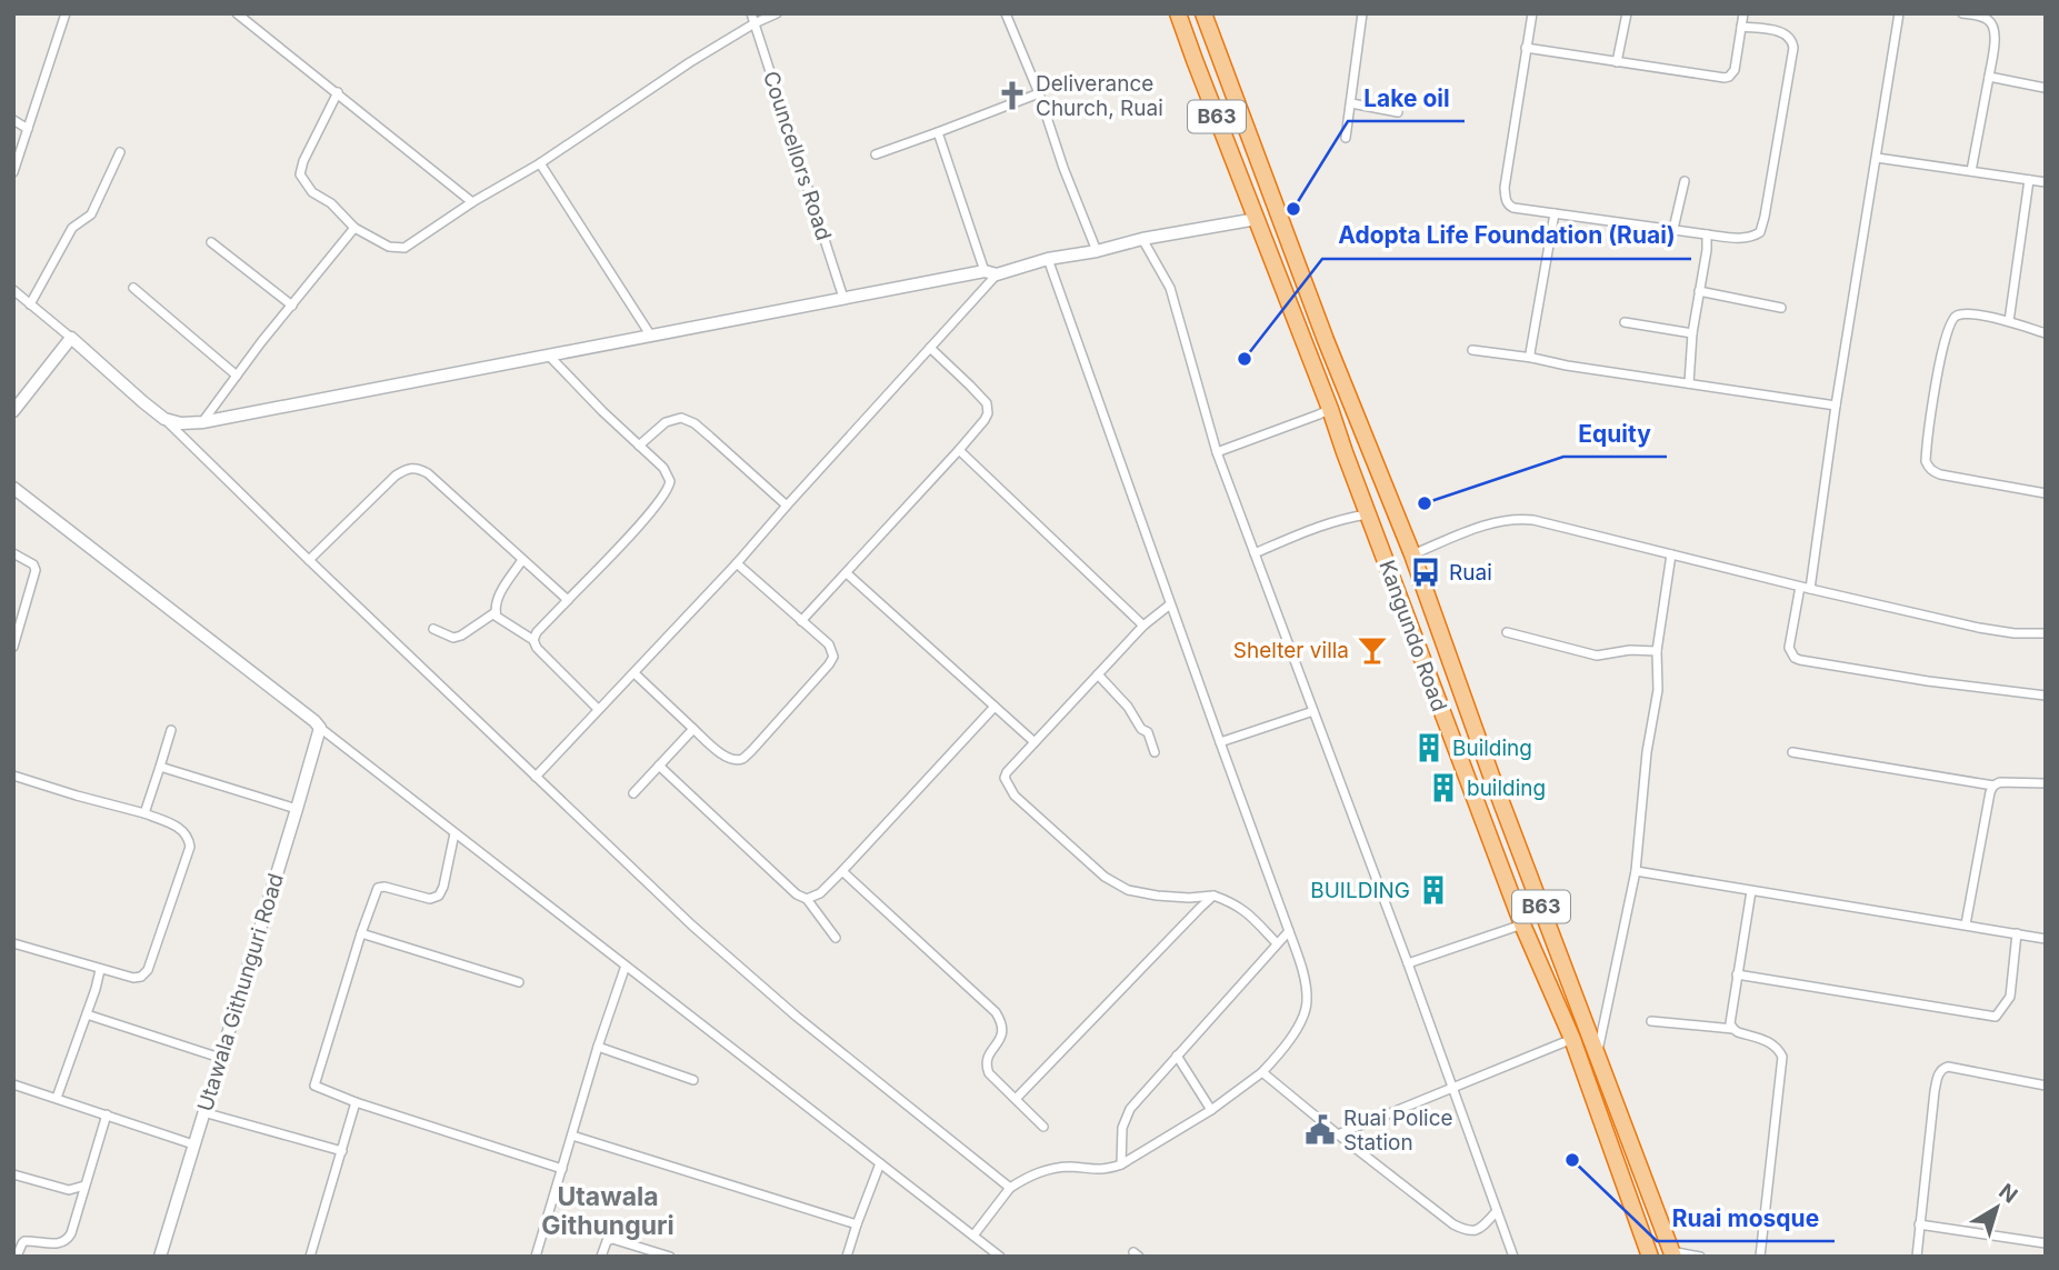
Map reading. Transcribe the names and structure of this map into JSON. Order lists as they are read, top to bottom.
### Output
{
  "streets": {
    "highway": ["B63", "Kangundo Road"],
    "street": ["Councellors Road", "Utawala Githunguri Road"]
  },
  "districts": ["Utawala Githunguri"],
  "places": {
    "church": ["Deliverance Church, Ruai"],
    "other": [
      "Lake oil",
      "Adopta Life Foundation (Ruai)",
      "Equity",
      "Ruai mosque"
    ],
    "bus stop": ["Ruai"],
    "bar": ["Shelter villa"],
    "building": ["Building", "building", "BUILDING"],
    "public building": ["Ruai Police Station"]
  },
  "north": "top right"
}
